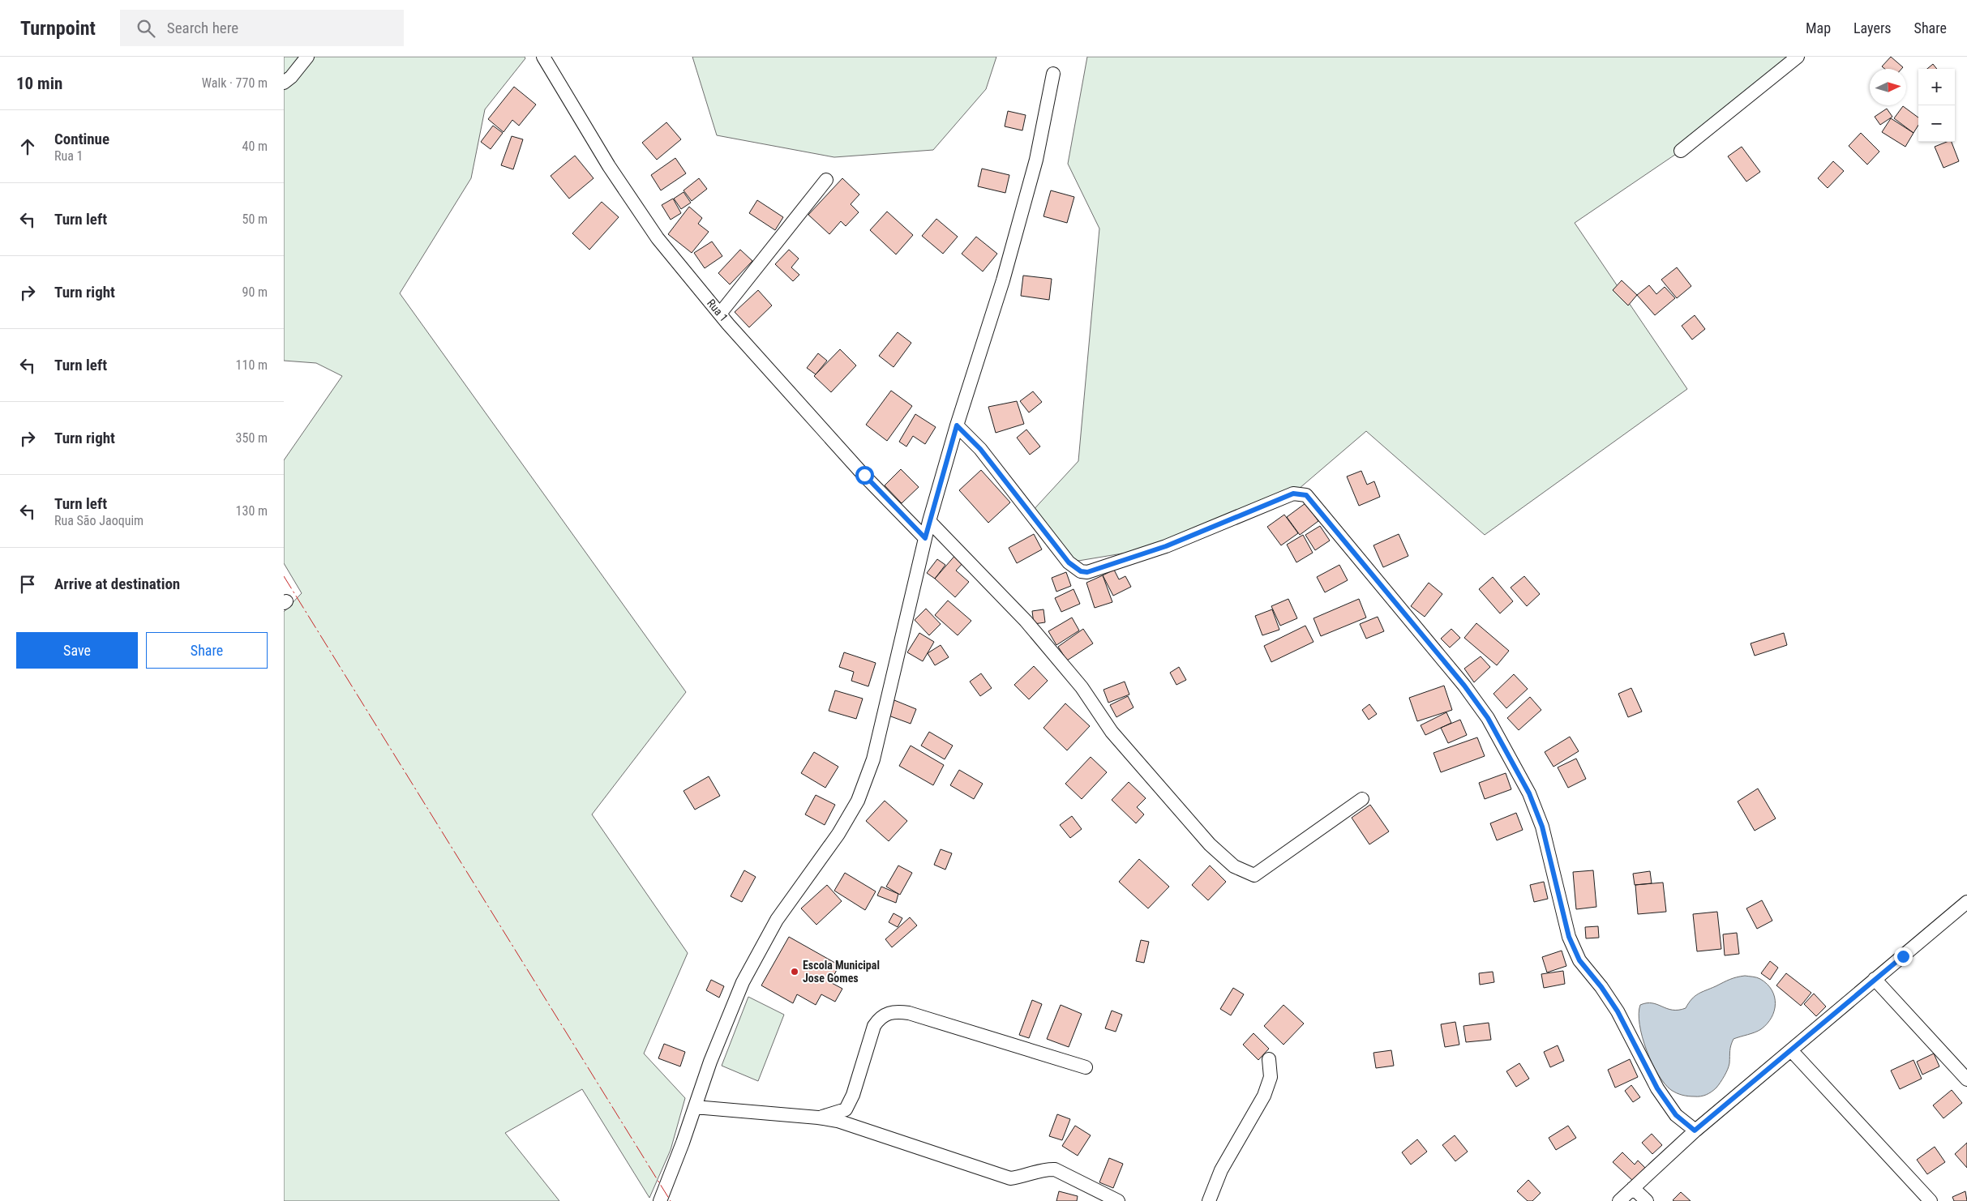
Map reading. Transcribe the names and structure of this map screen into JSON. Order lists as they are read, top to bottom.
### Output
{
  "streets": {
    "street": ["Rua 1"]
  },
  "places": ["Escola Municipal Jose Gomes"],
  "north": "right",
  "page": {
    "header": "Turnpoint",
    "search": "Search here",
    "nav": ["Map", "Layers", "Share"],
    "heading": ["10 min", "Walk · 770 m"],
    "map_buttons": ["+", "−"],
    "list": [
      ["Continue", "Rua 1", "40 m"],
      ["Turn left", "50 m"],
      ["Turn right", "90 m"],
      ["Turn left", "110 m"],
      ["Turn right", "350 m"],
      ["Turn left", "Rua São Jaoquim", "130 m"],
      "Arrive at destination"
    ],
    "buttons": ["Save", "Share"]
  }
}
